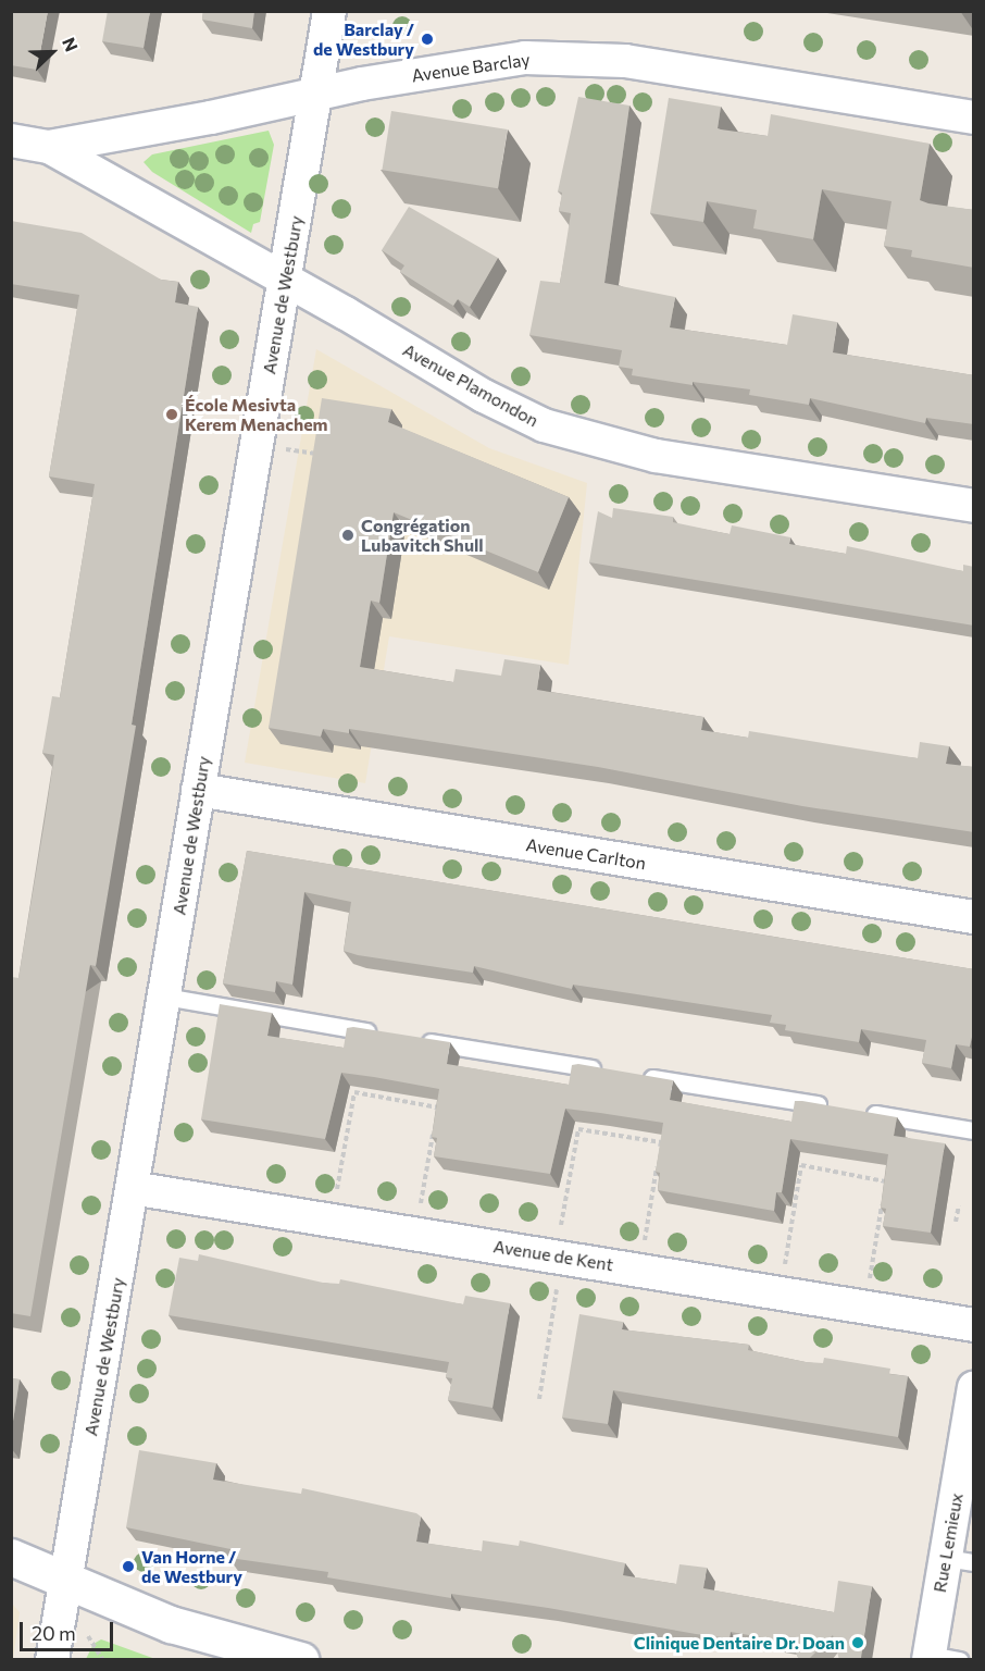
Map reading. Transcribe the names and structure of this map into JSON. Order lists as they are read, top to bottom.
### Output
{
  "streets": {
    "street": [
      "Avenue Barclay",
      "Avenue de Westbury",
      "Avenue Plamondon",
      "Avenue Carlton",
      "Avenue de Kent",
      "Rue Lemieux"
    ]
  },
  "crossings": [
    ["Avenue Barclay", "Avenue de Westbury"],
    ["Avenue Barclay", "Avenue Plamondon"],
    ["Avenue de Westbury", "Avenue Plamondon"],
    ["Avenue de Westbury", "Avenue Carlton"],
    ["Avenue de Westbury", "Avenue de Kent"]
  ],
  "places": [
    "Barclay / de Westbury",
    "École Mesivta Kerem Menachem",
    "Congrégation Lubavitch Shull",
    "Van Horne / de Westbury",
    "Clinique Dentaire Dr. Doan"
  ],
  "scale_bar": "20 m",
  "north": "top right"
}
